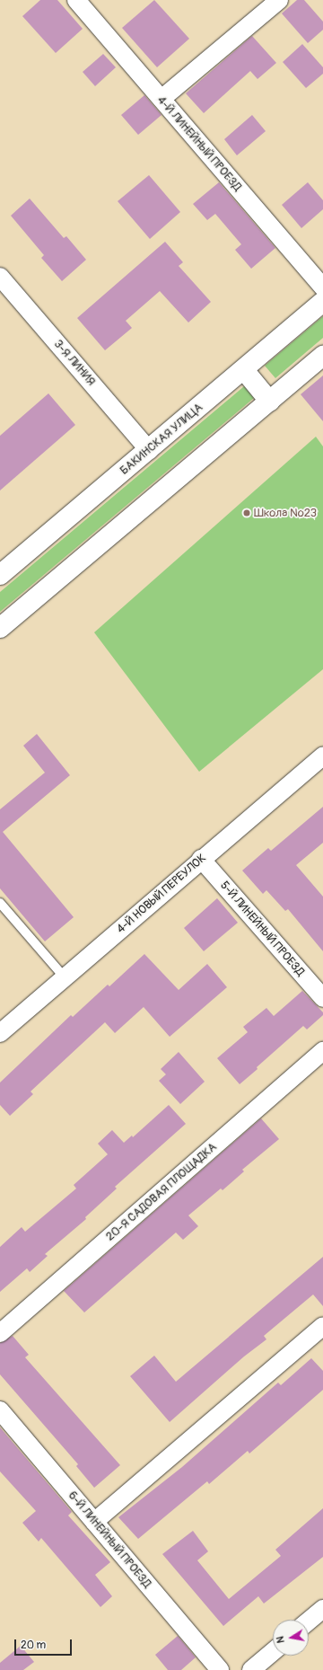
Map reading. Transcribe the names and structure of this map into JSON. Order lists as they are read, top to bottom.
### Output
{
  "streets": {
    "street": [
      "4-Й ЛИНЕЙНЫЙ ПРОЕЗД",
      "3-Я ЛИНИЯ",
      "БАКИНСКАЯ УЛИЦА",
      "4-Й НОВЫЙ ПЕРЕУЛОК",
      "5-Й ЛИНЕЙНЫЙ ПРОЕЗД",
      "20-Я САДОВАЯ ПЛОЩАДКА",
      "6-Й ЛИНЕЙНЫЙ ПРОЕЗД"
    ]
  },
  "crossings": [
    ["3-Я ЛИНИЯ", "БАКИНСКАЯ УЛИЦА"],
    ["4-Й НОВЫЙ ПЕРЕУЛОК", "5-Й ЛИНЕЙНЫЙ ПРОЕЗД"]
  ],
  "places": ["Школа №23"],
  "scale_bar": "20 m",
  "north": "left"
}
